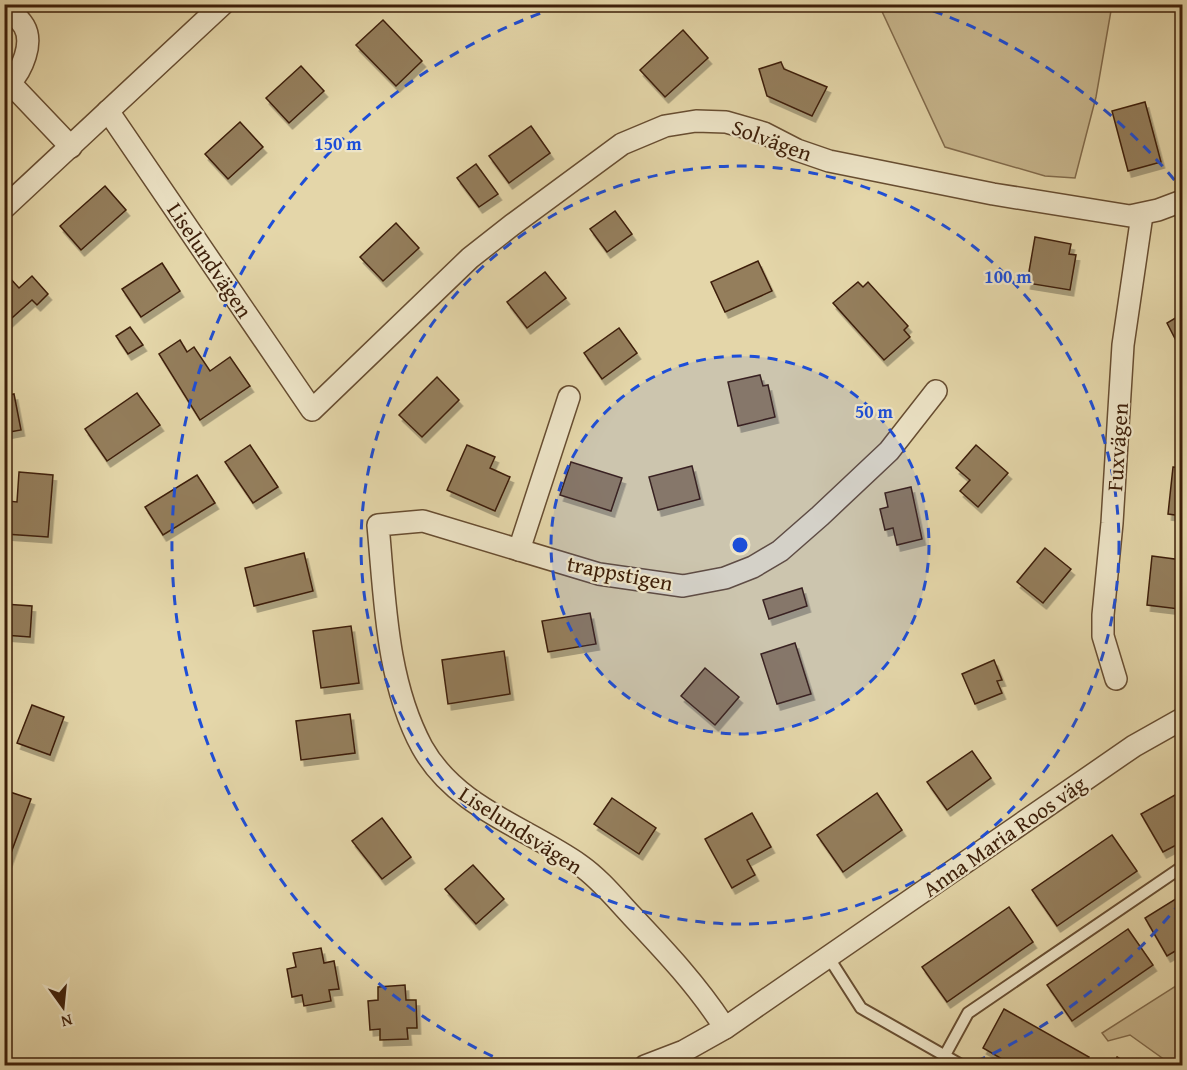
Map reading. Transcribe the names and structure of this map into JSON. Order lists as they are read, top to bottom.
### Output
{
  "streets": {
    "street": [
      "Solvägen",
      "Liselundvägen",
      "Fuxvägen",
      "trappstigen",
      "Liselundsvägen",
      "Anna Maria Roos väg"
    ]
  },
  "crossings": [
    ["Solvägen", "Liselundvägen"],
    ["Solvägen", "Fuxvägen"],
    ["trappstigen", "Liselundsvägen"],
    ["Liselundsvägen", "Anna Maria Roos väg"]
  ],
  "north": "bottom",
  "rings": ["150 m", "100 m", "50 m"]
}
